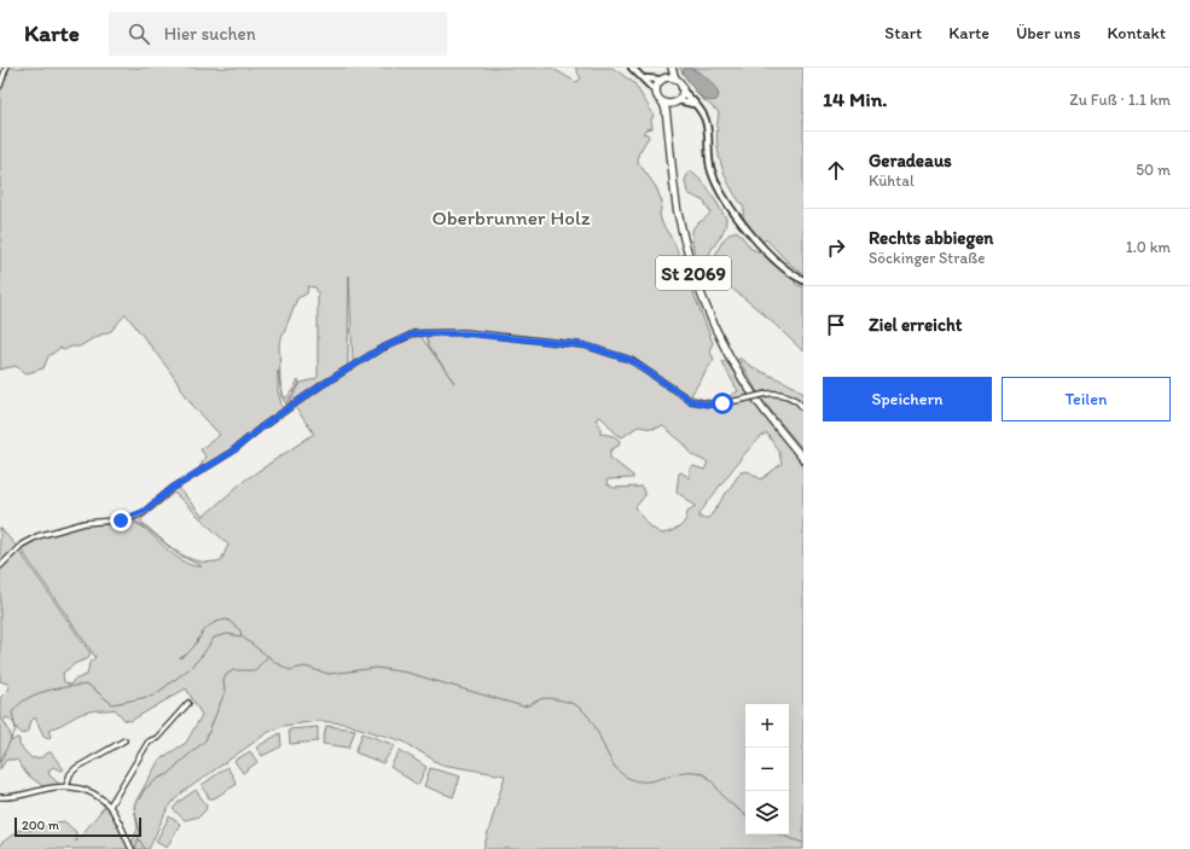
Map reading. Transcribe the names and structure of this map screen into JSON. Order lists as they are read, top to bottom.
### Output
{
  "streets": {
    "main road": ["St 2069"]
  },
  "parks": ["Oberbrunner Holz"],
  "scale_bar": "200 m",
  "page": {
    "header": "Karte",
    "search": "Hier suchen",
    "nav": [
      "Start",
      "Karte",
      "Über uns",
      "Kontakt"
    ],
    "heading": ["14 Min.", "Zu Fuß · 1.1 km"],
    "list": [
      ["Geradeaus", "Kühtal", "50 m"],
      ["Rechts abbiegen", "Söckinger Straße", "1.0 km"],
      "Ziel erreicht"
    ],
    "buttons": ["Speichern", "Teilen"],
    "map_buttons": ["+", "−"],
    "scale": "200 m"
  }
}
